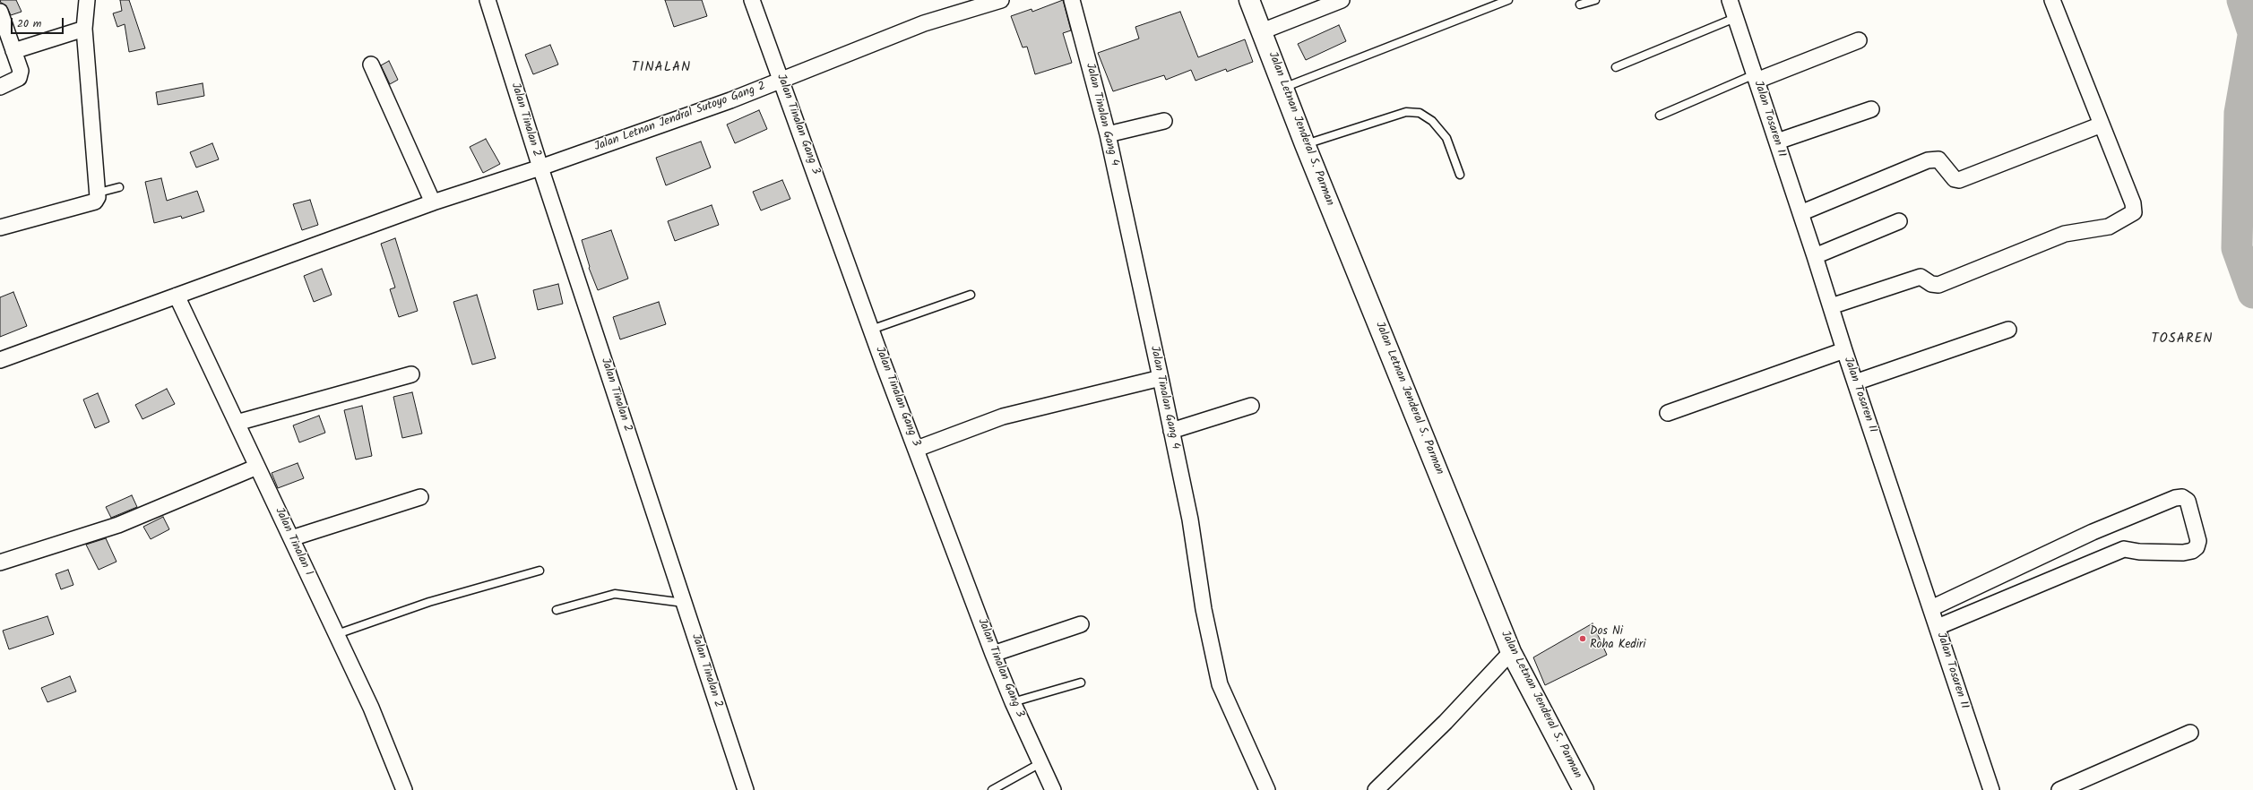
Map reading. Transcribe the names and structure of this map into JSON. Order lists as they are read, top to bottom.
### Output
{
  "streets": {
    "main road": ["Jalan Letnan Jenderal S. Parman"],
    "street": [
      "Jalan Tinalan Gang 4",
      "Jalan Letnan Jendral Sutoyo Gang 2",
      "Jalan Tosaren II",
      "Jalan Tinalan 2",
      "Jalan Tinalan Gang 3",
      "Jalan Tinalan 1"
    ]
  },
  "crossings": [
    ["Jalan Letnan Jendral Sutoyo Gang 2", "Jalan Tinalan 2"],
    ["Jalan Letnan Jendral Sutoyo Gang 2", "Jalan Tinalan Gang 3"],
    ["Jalan Letnan Jendral Sutoyo Gang 2", "Jalan Tinalan 1"]
  ],
  "districts": ["TINALAN", "TOSAREN"],
  "places": ["Dos Ni Roha Kediri"],
  "scale_bar": "20 m"
}
